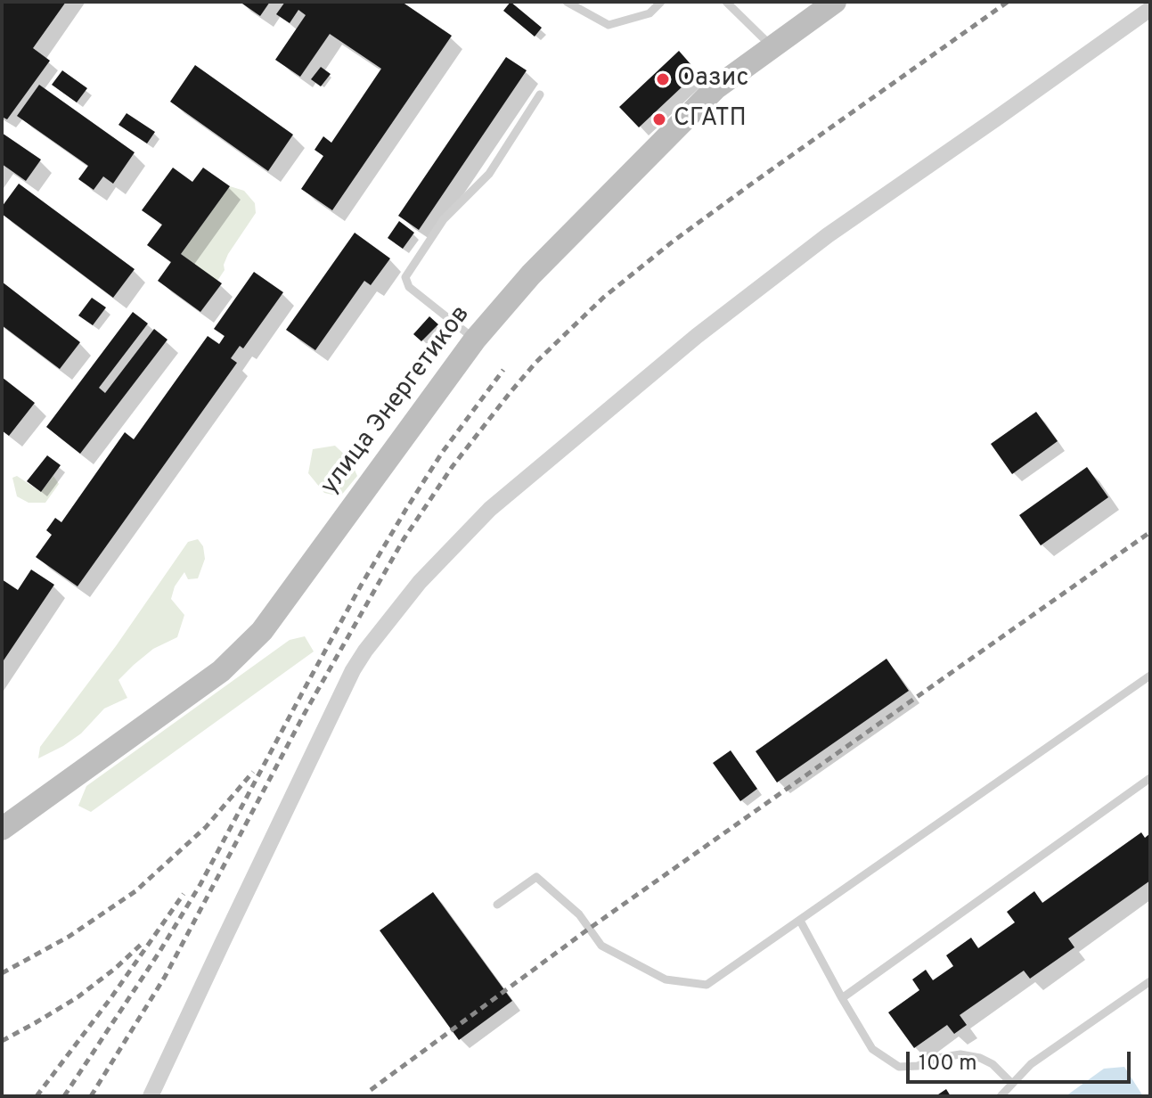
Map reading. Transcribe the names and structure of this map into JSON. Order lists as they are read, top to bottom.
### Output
{
  "streets": {
    "street": ["улица Энергетиков"]
  },
  "places": ["Оазис", "СГАТП"],
  "scale_bar": "100 m"
}
